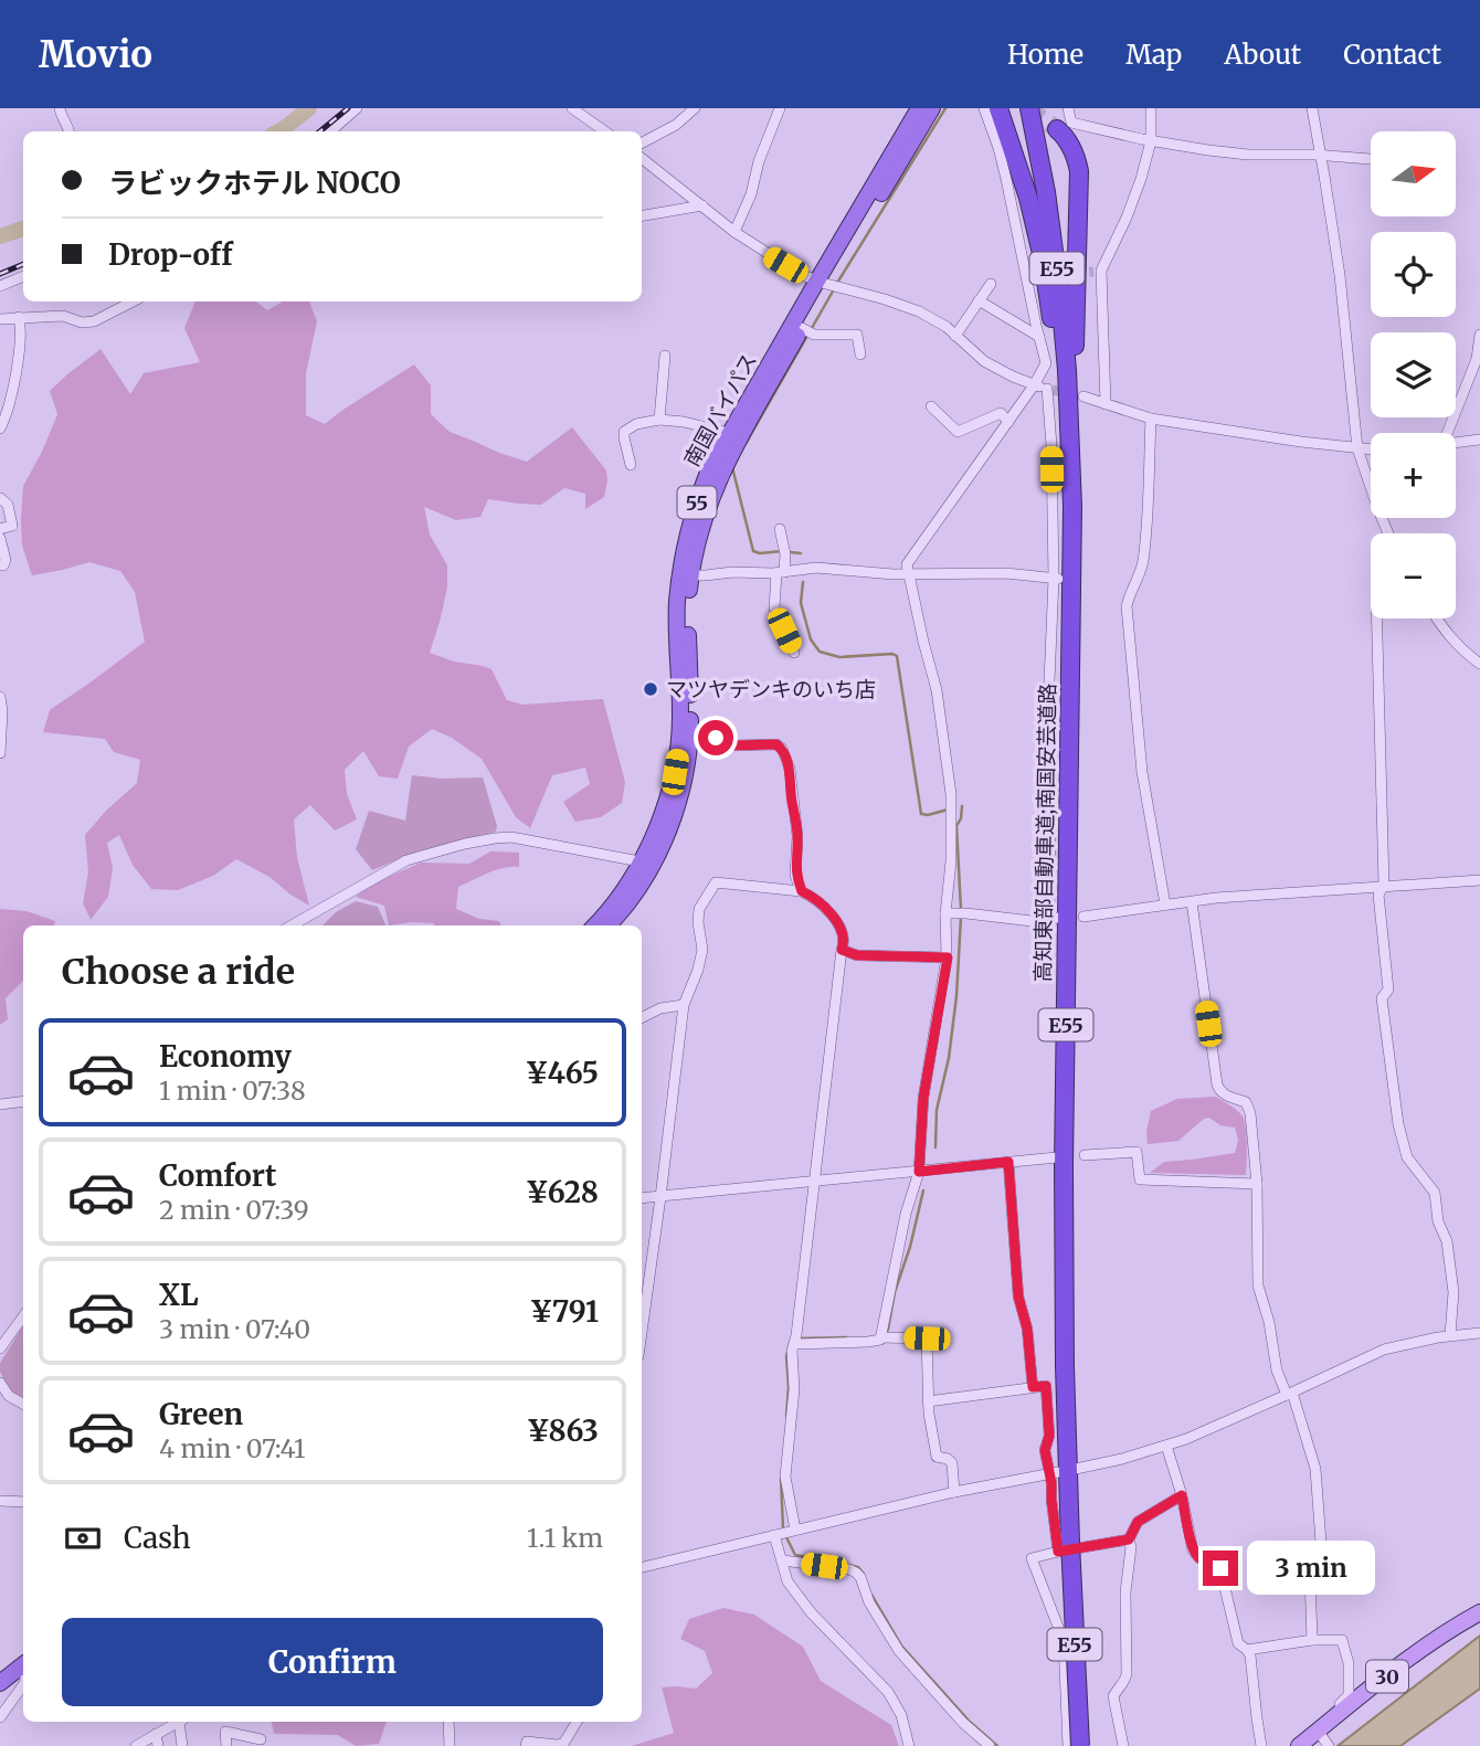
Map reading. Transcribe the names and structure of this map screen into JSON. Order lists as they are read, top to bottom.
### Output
{
  "streets": {
    "highway": [
      "E55",
      "南国バイパス",
      "55",
      "高知東部自動車道;南国安芸道路"
    ],
    "main road": ["30"]
  },
  "places": ["マツヤデンキのいち店"],
  "north": "right",
  "page": {
    "header": "Movio",
    "nav": [
      "Home",
      "Map",
      "About",
      "Contact"
    ],
    "map_buttons": ["+", "−"],
    "banner": ["ラビックホテル NOCO", "Drop-off"],
    "heading": "Choose a ride",
    "list": [
      {
        "name": "Economy",
        "note": "1 min · 07:38",
        "value": "¥465"
      },
      {
        "name": "Comfort",
        "note": "2 min · 07:39",
        "value": "¥628"
      },
      {
        "name": "XL",
        "note": "3 min · 07:40",
        "value": "¥791"
      },
      {
        "name": "Green",
        "note": "4 min · 07:41",
        "value": "¥863"
      }
    ],
    "pay": ["Cash", "1.1 km"],
    "bubble": "3 min",
    "buttons": "Confirm"
  }
}
